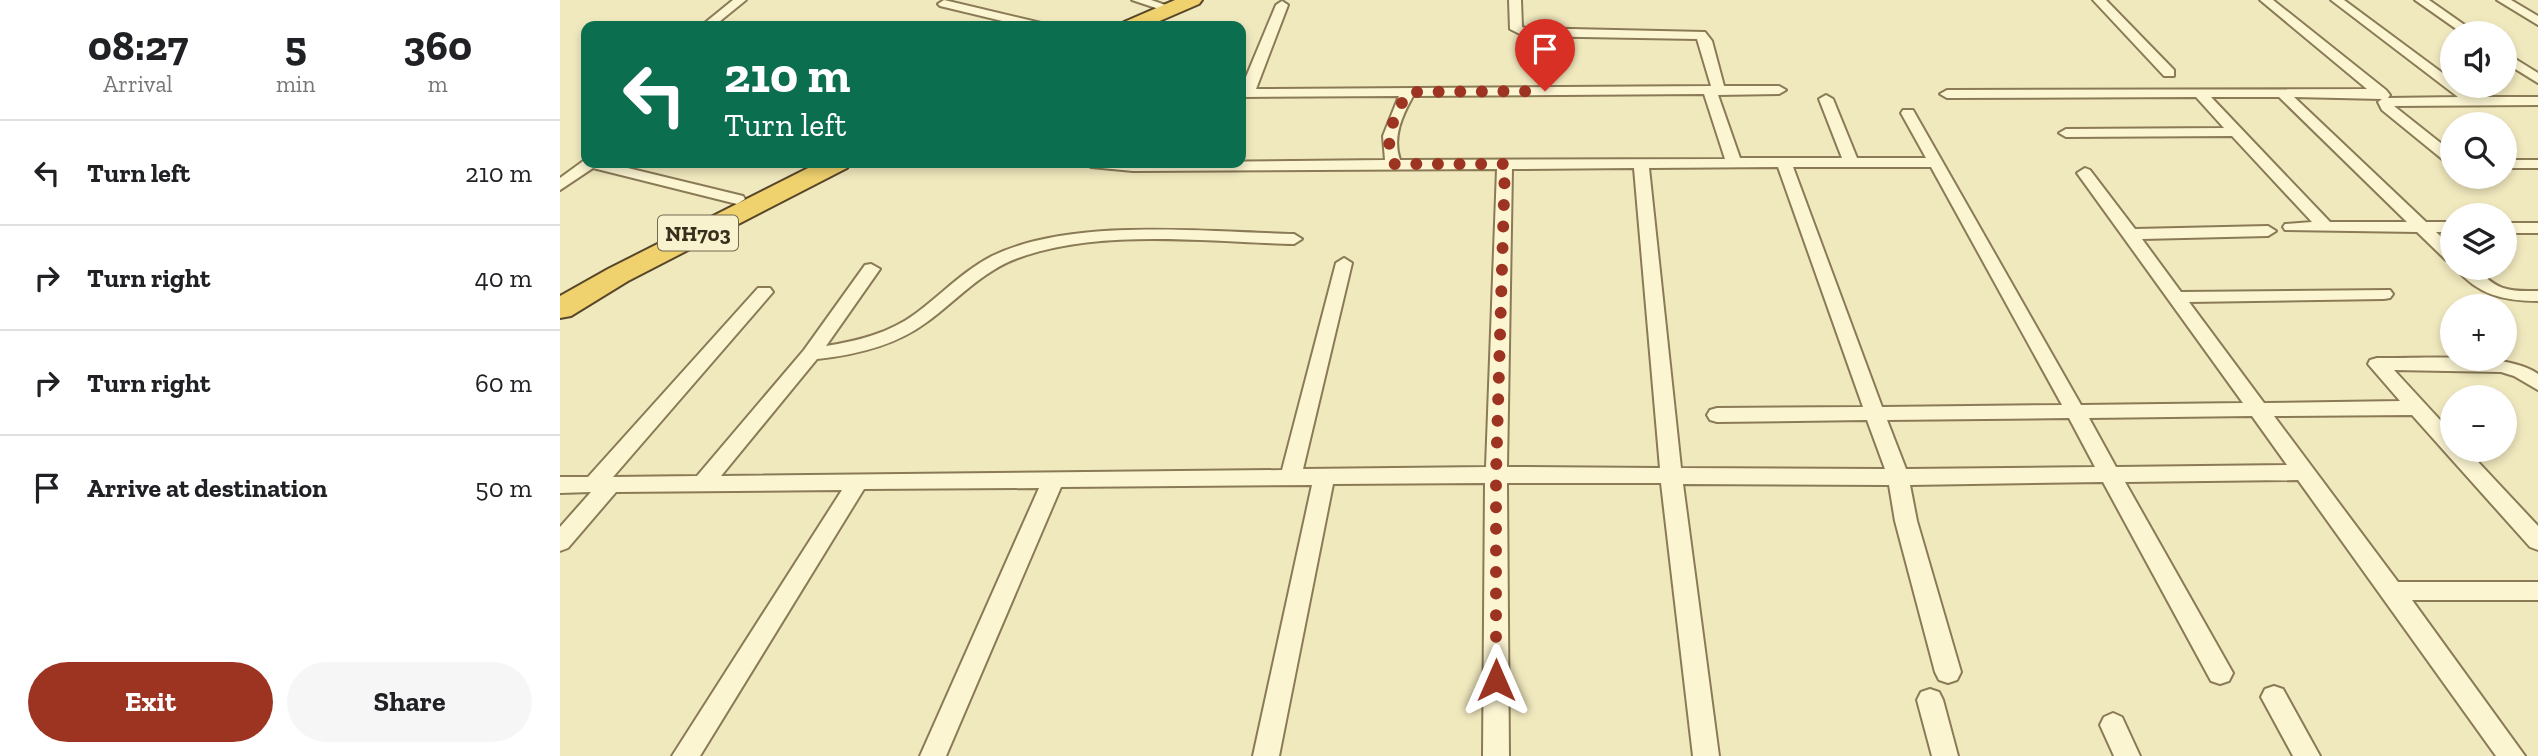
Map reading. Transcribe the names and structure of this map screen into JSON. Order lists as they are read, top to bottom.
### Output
{
  "streets": {
    "highway": ["NH703"]
  },
  "page": {
    "eta": [
      "08:27",
      "Arrival",
      "5",
      "min",
      "360",
      "m"
    ],
    "map_buttons": ["+", "−"],
    "turn": ["210 m", "Turn left"],
    "list": [
      {
        "name": "Turn left",
        "value": "210 m"
      },
      {
        "name": "Turn right",
        "value": "40 m"
      },
      {
        "name": "Turn right",
        "value": "60 m"
      },
      {
        "name": "Arrive at destination",
        "value": "50 m"
      }
    ],
    "buttons": ["Exit", "Share"]
  }
}
